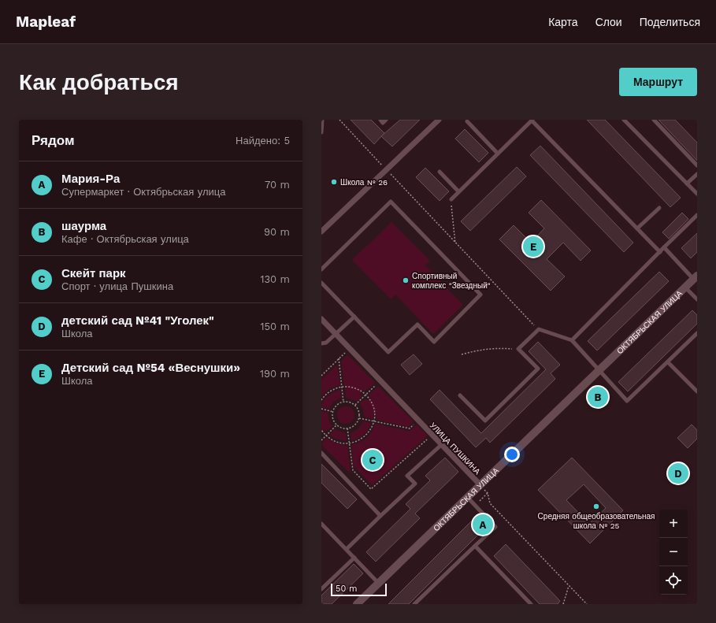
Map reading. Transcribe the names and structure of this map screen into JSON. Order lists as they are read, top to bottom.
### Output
{
  "streets": {
    "street": ["ОКТЯБРЬСКАЯ УЛИЦА", "УЛИЦА ПУШКИНА"]
  },
  "crossings": [
    ["ОКТЯБРЬСКАЯ УЛИЦА", "УЛИЦА ПУШКИНА"]
  ],
  "places": ["Школа № 26", "Спортивный комплекс \"Звездный\"", "Средняя общеобразовательная школа № 25"],
  "scale_bar": "50 m",
  "page": {
    "header": "Mapleaf",
    "nav": ["Карта", "Слои", "Поделиться"],
    "buttons": "Маршрут",
    "title": "Как добраться",
    "heading": ["Рядом", "Найдено: 5"],
    "list": [
      {
        "mark": "A",
        "name": "Мария-Ра",
        "note": "Супермаркет · Октябрьская улица",
        "value": "70 m"
      },
      {
        "mark": "B",
        "name": "шаурма",
        "note": "Кафе · Октябрьская улица",
        "value": "90 m"
      },
      {
        "mark": "C",
        "name": "Скейт парк",
        "note": "Спорт · улица Пушкина",
        "value": "130 m"
      },
      {
        "mark": "D",
        "name": "детский сад №41 \"Уголек\"",
        "note": "Школа",
        "value": "150 m"
      },
      {
        "mark": "E",
        "name": "Детский сад №54 «Веснушки»",
        "note": "Школа",
        "value": "190 m"
      }
    ],
    "pins": [
      "E",
      "B",
      "C",
      "D",
      "A"
    ],
    "map_buttons": ["+", "−"],
    "scale": "50 m"
  }
}
